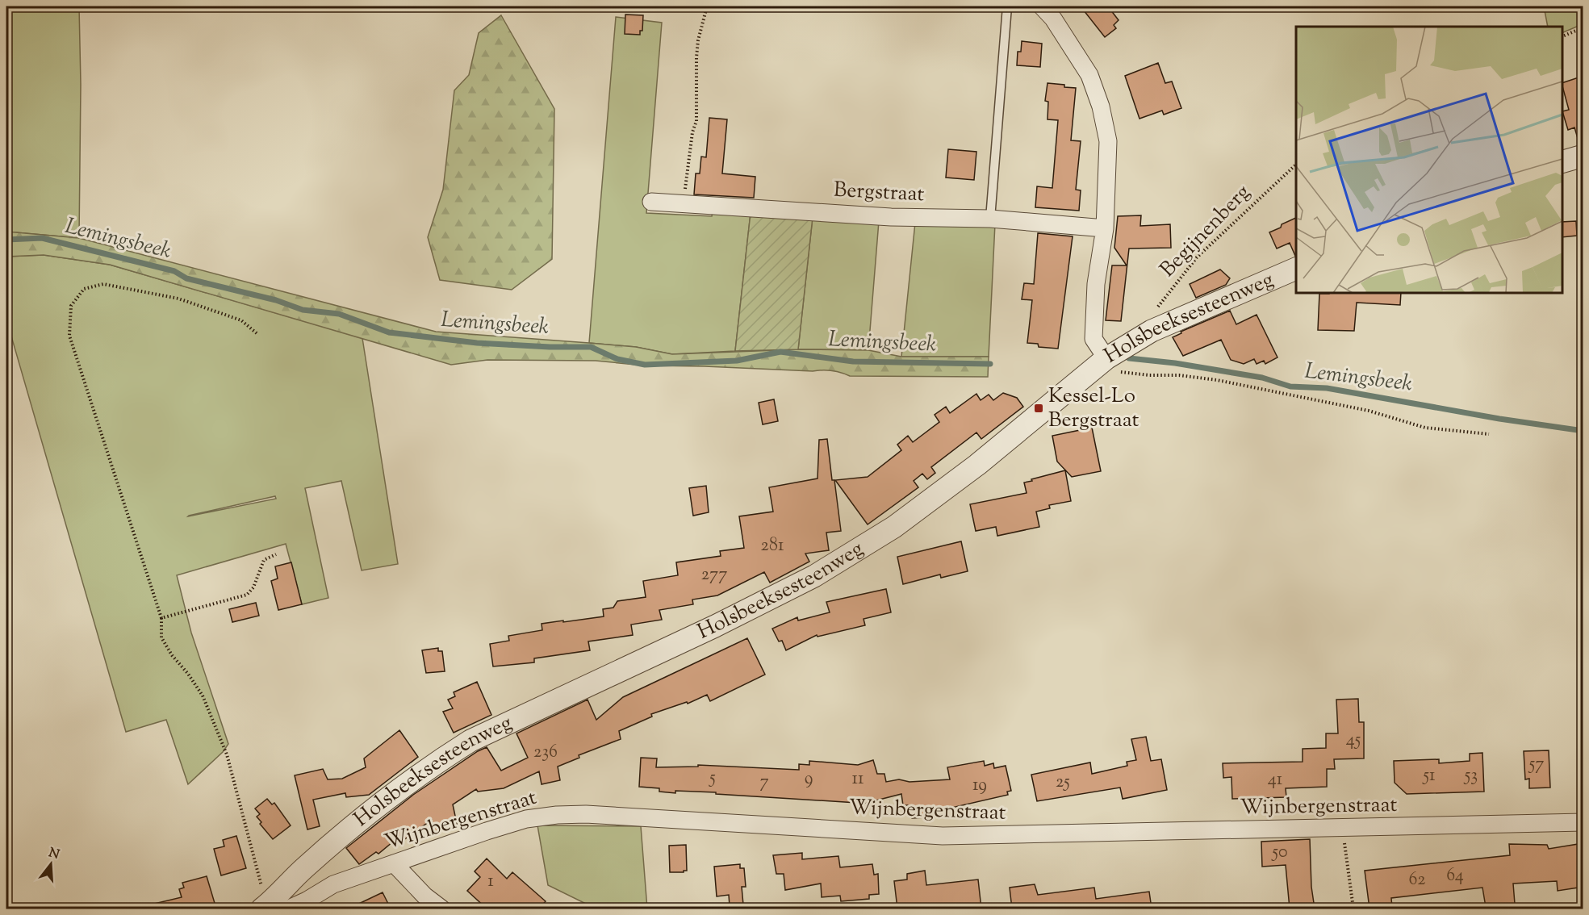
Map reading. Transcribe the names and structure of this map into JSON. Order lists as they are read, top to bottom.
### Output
{
  "streets": {
    "street": ["Bergstraat", "Holsbeeksesteenweg", "Wijnbergenstraat"],
    "path": ["Begijnenberg"]
  },
  "crossings": [
    ["Begijnenberg", "Holsbeeksesteenweg"]
  ],
  "water": ["Lemingsbeek"],
  "places": {
    "transit": ["Kessel-Lo Bergstraat"]
  },
  "house_numbers": [
    "281",
    "277",
    "45",
    "236",
    "57",
    "51",
    "53",
    "5",
    "9",
    "11",
    "41",
    "7",
    "25",
    "19",
    "50",
    "64",
    "62",
    "1"
  ],
  "north": "top"
}
